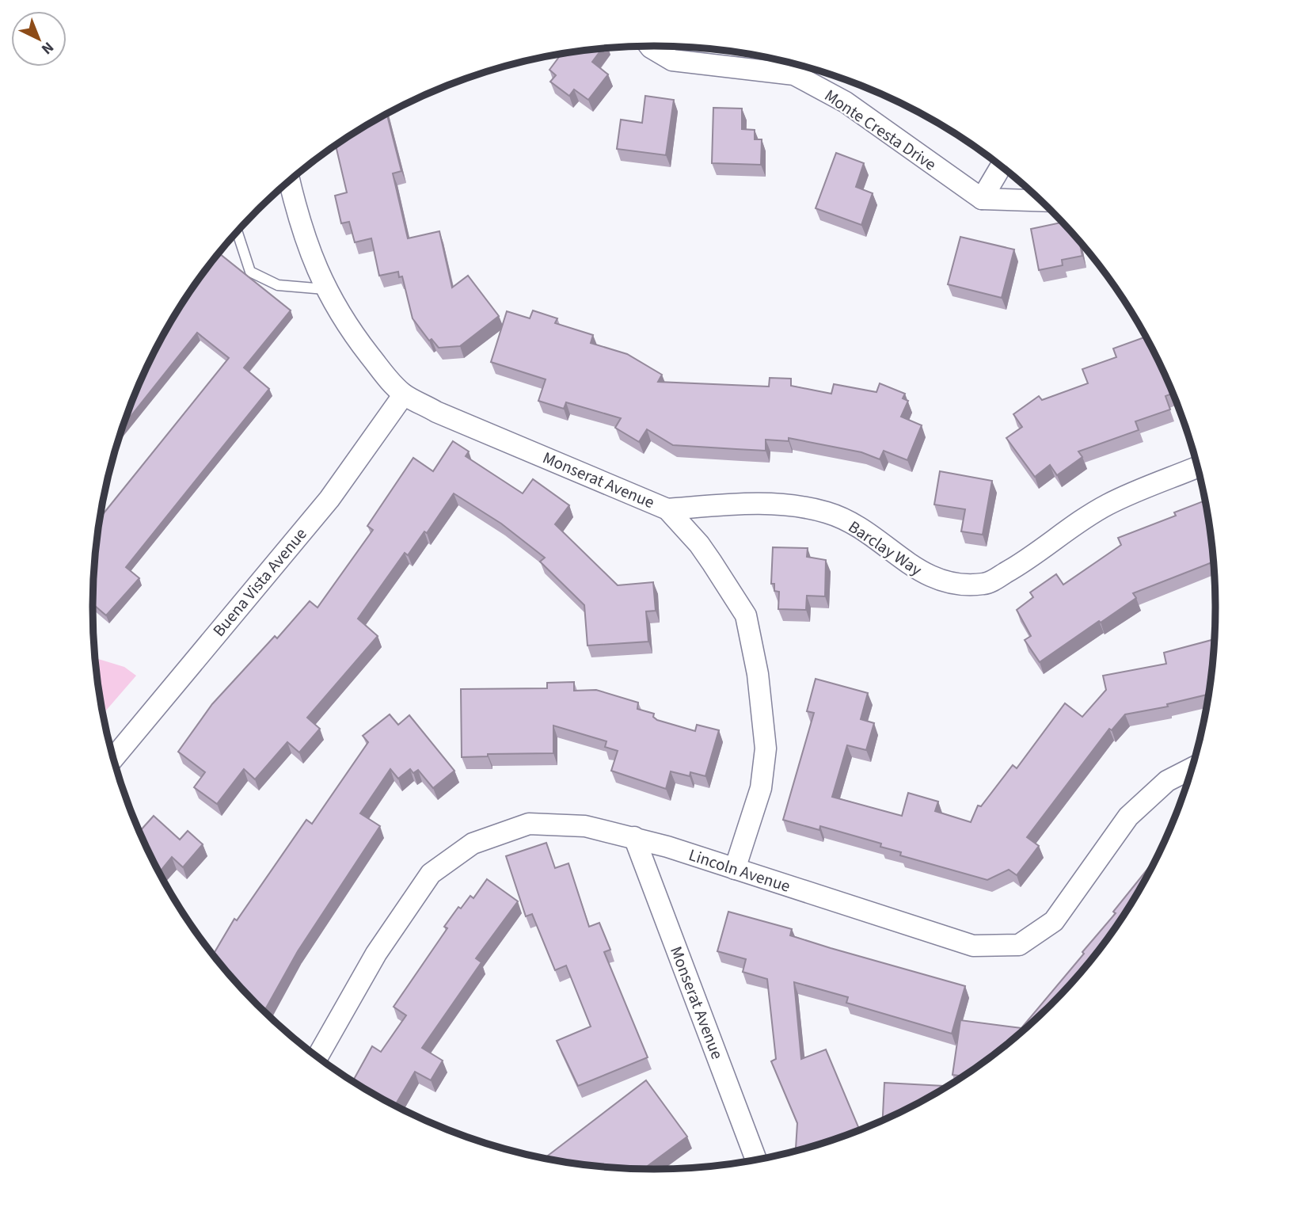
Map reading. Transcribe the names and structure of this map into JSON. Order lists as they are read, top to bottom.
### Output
{
  "streets": {
    "street": [
      "Monte Cresta Drive",
      "Monserat Avenue",
      "Barclay Way",
      "Buena Vista Avenue",
      "Lincoln Avenue"
    ]
  },
  "crossings": [
    ["Monserat Avenue", "Barclay Way"],
    ["Monserat Avenue", "Buena Vista Avenue"],
    ["Monserat Avenue", "Lincoln Avenue"]
  ],
  "north": "bottom right"
}
